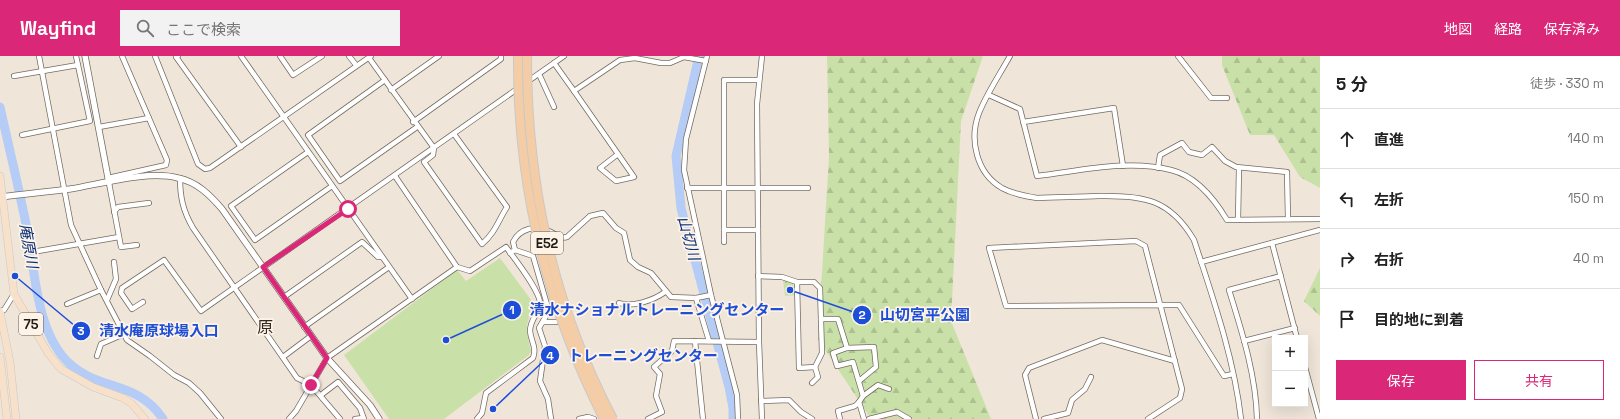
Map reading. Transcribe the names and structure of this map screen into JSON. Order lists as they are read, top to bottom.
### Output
{
  "streets": {
    "highway": ["E52"],
    "main road": ["75"]
  },
  "districts": ["原"],
  "water": ["山切川", "庵原川"],
  "places": [
    "清水庵原球場入口",
    "山切宮平公園",
    "清水ナショナルトレーニングセンター",
    "トレーニングセンター"
  ],
  "page": {
    "header": "Wayfind",
    "search": "ここで検索",
    "nav": ["地図", "経路", "保存済み"],
    "heading": ["5 分", "徒歩 · 330 m"],
    "list": [
      ["直進", "140 m"],
      ["左折", "150 m"],
      ["右折", "40 m"],
      "目的地に到着"
    ],
    "map_buttons": ["+", "−"],
    "buttons": ["保存", "共有"]
  }
}
